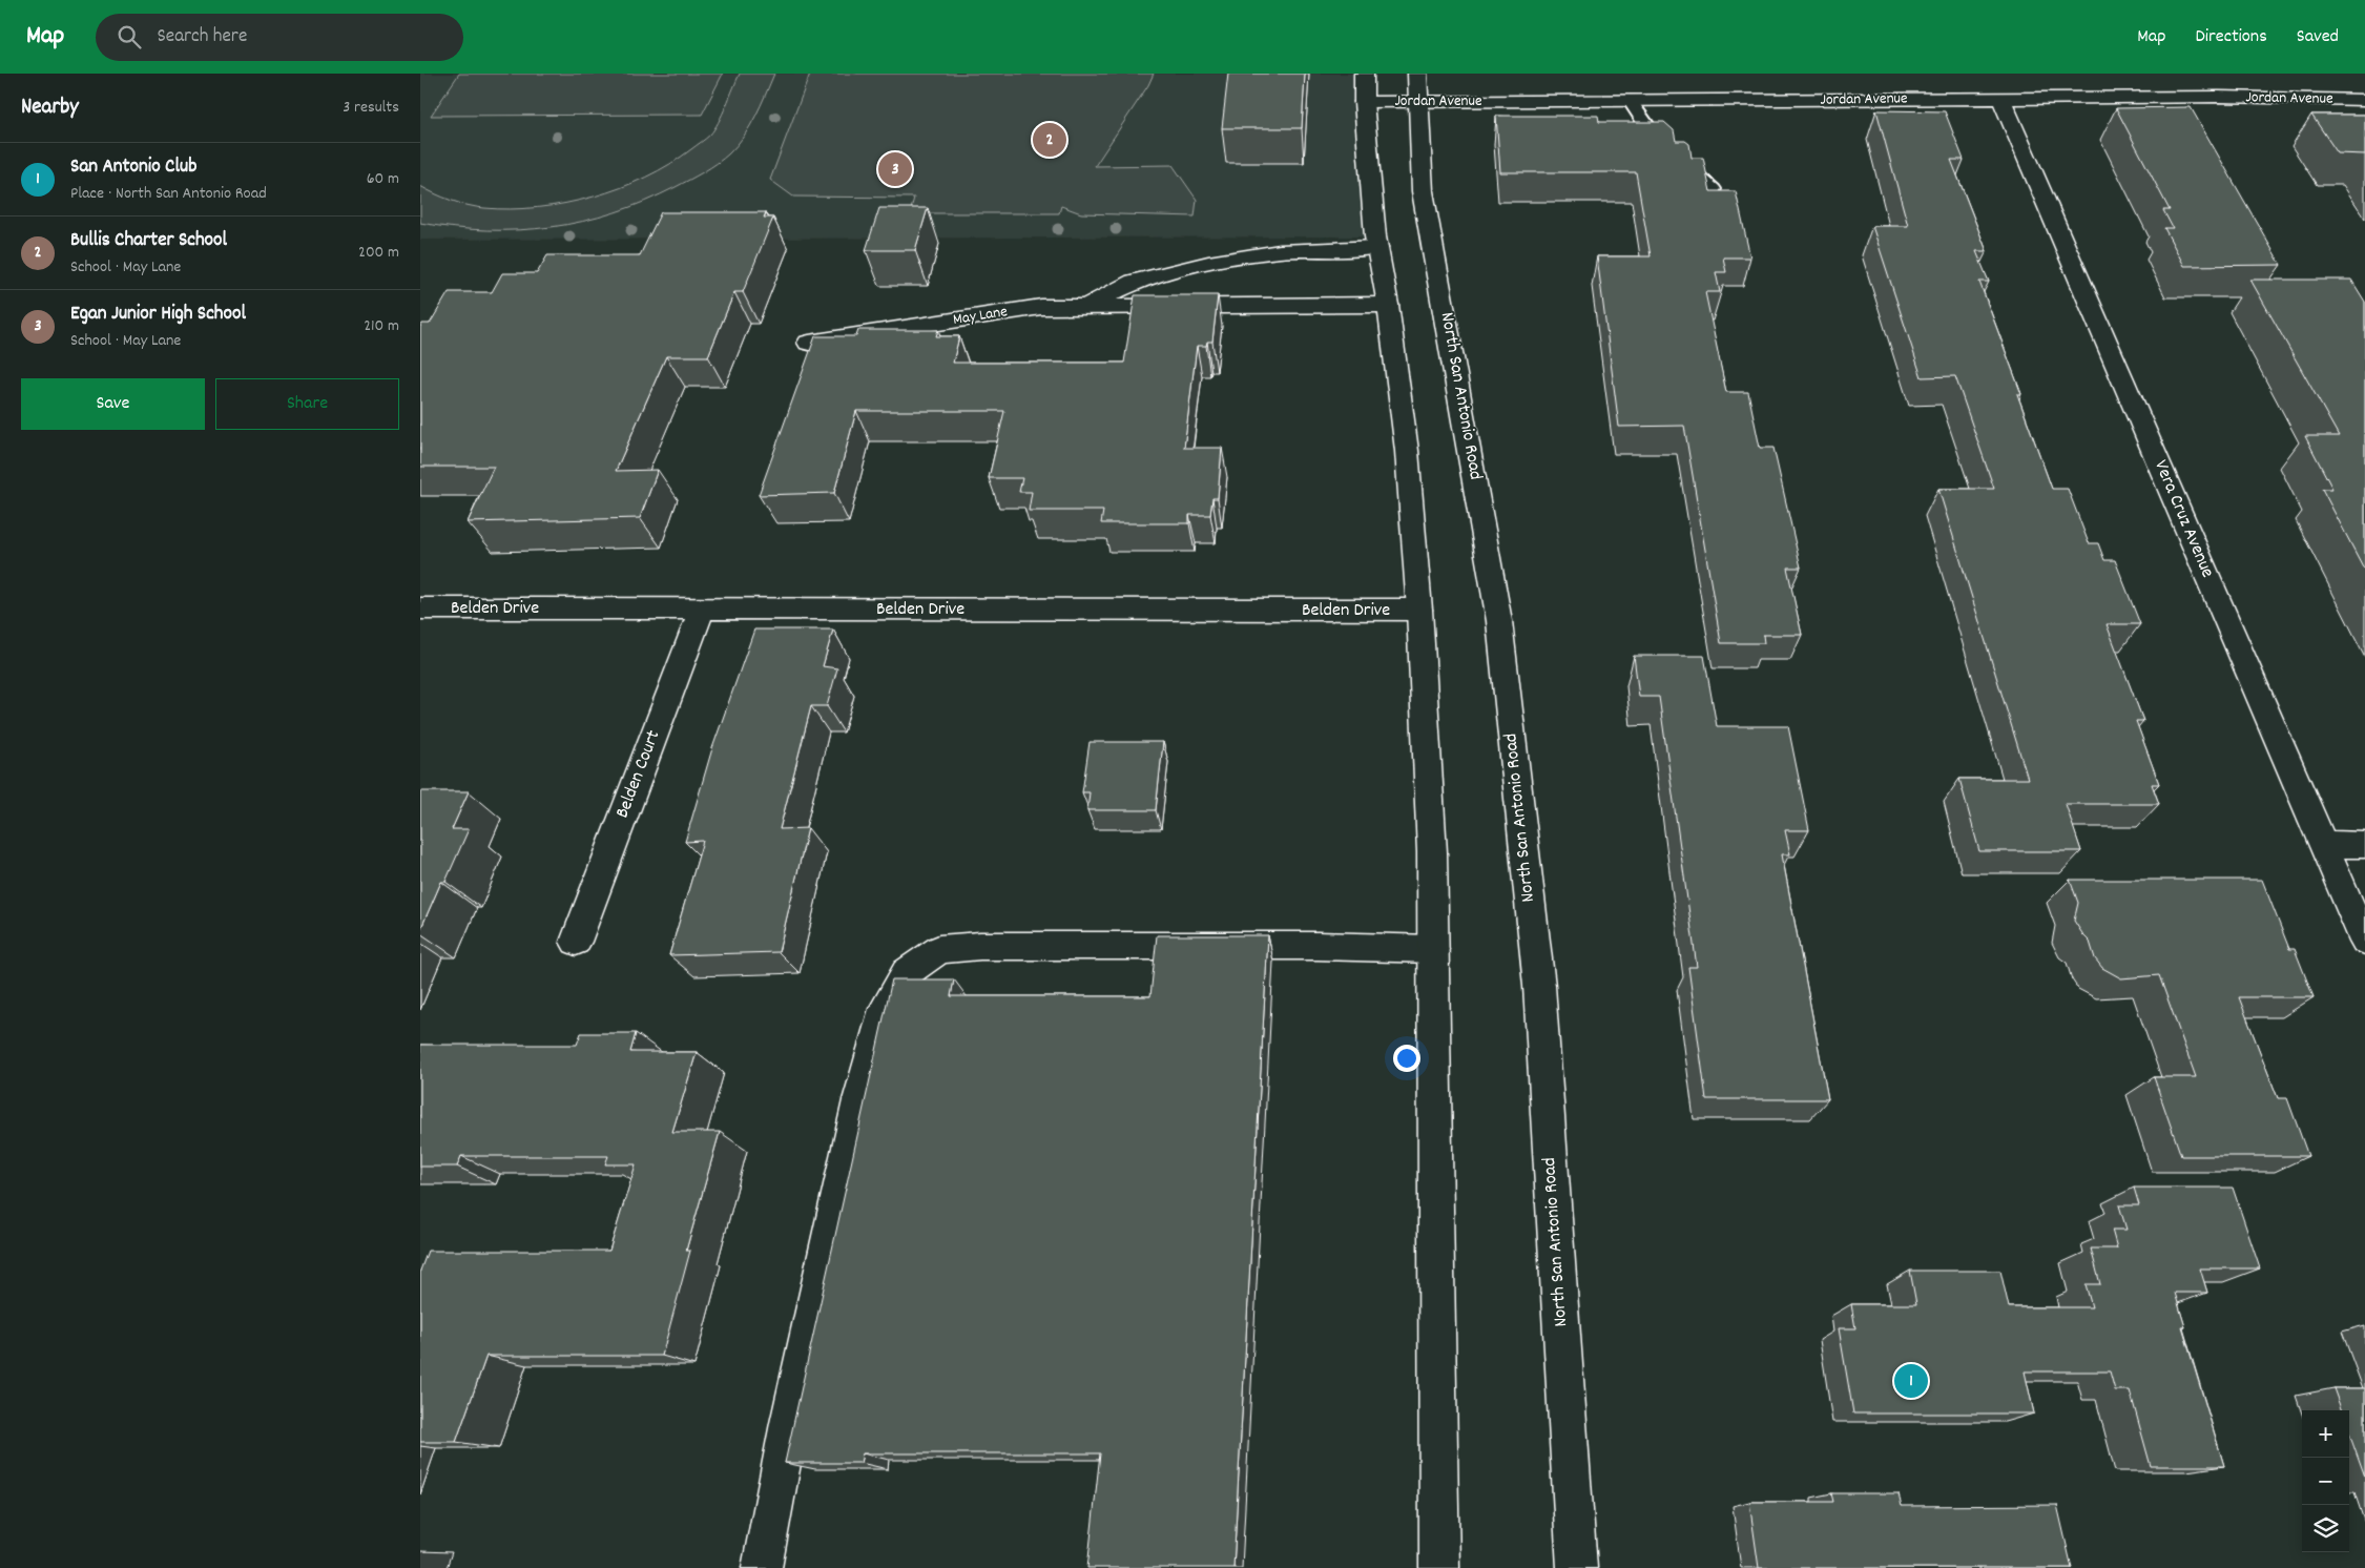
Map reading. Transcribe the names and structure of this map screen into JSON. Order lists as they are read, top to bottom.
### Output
{
  "streets": {
    "street": [
      "Jordan Avenue",
      "May Lane",
      "North San Antonio Road",
      "Vera Cruz Avenue",
      "Belden Drive",
      "Belden Court"
    ]
  },
  "crossings": [
    ["Jordan Avenue", "North San Antonio Road"],
    ["Jordan Avenue", "Vera Cruz Avenue"],
    ["Belden Drive", "Belden Court"]
  ],
  "page": {
    "header": "Map",
    "search": "Search here",
    "nav": ["Map", "Directions", "Saved"],
    "heading": ["Nearby", "3 results"],
    "pins": ["2", "3", "1"],
    "list": [
      {
        "mark": "1",
        "name": "San Antonio Club",
        "note": "Place · North San Antonio Road",
        "value": "60 m"
      },
      {
        "mark": "2",
        "name": "Bullis Charter School",
        "note": "School · May Lane",
        "value": "200 m"
      },
      {
        "mark": "3",
        "name": "Egan Junior High School",
        "note": "School · May Lane",
        "value": "210 m"
      }
    ],
    "buttons": ["Save", "Share"],
    "map_buttons": ["+", "−"]
  }
}
